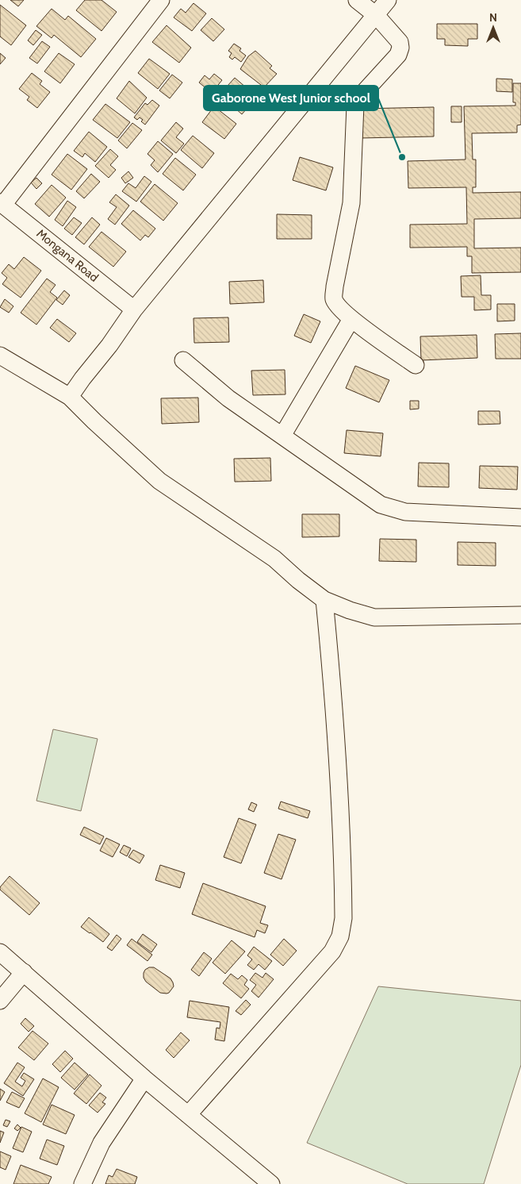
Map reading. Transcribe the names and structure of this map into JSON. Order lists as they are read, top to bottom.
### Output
{
  "streets": {
    "street": ["Mongana Road"]
  },
  "places": ["Gaborone West Junior school"],
  "north": "top"
}
